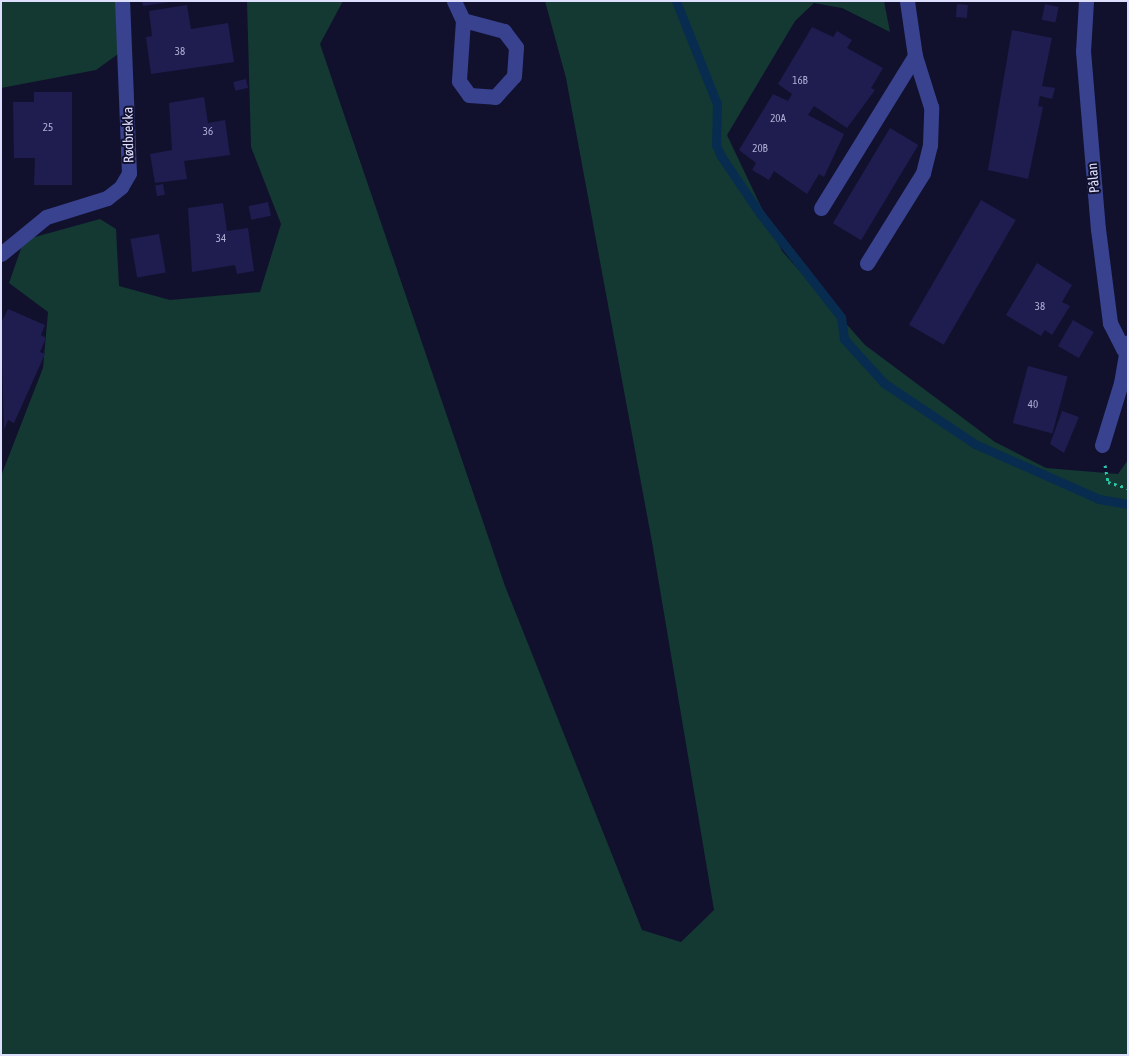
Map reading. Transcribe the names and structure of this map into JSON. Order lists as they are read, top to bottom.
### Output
{
  "streets": {
    "street": ["Rødbrekka", "Pålan"]
  },
  "house_numbers": [
    "38",
    "16B",
    "20A",
    "25",
    "36",
    "20B",
    "34",
    "38",
    "40"
  ]
}
